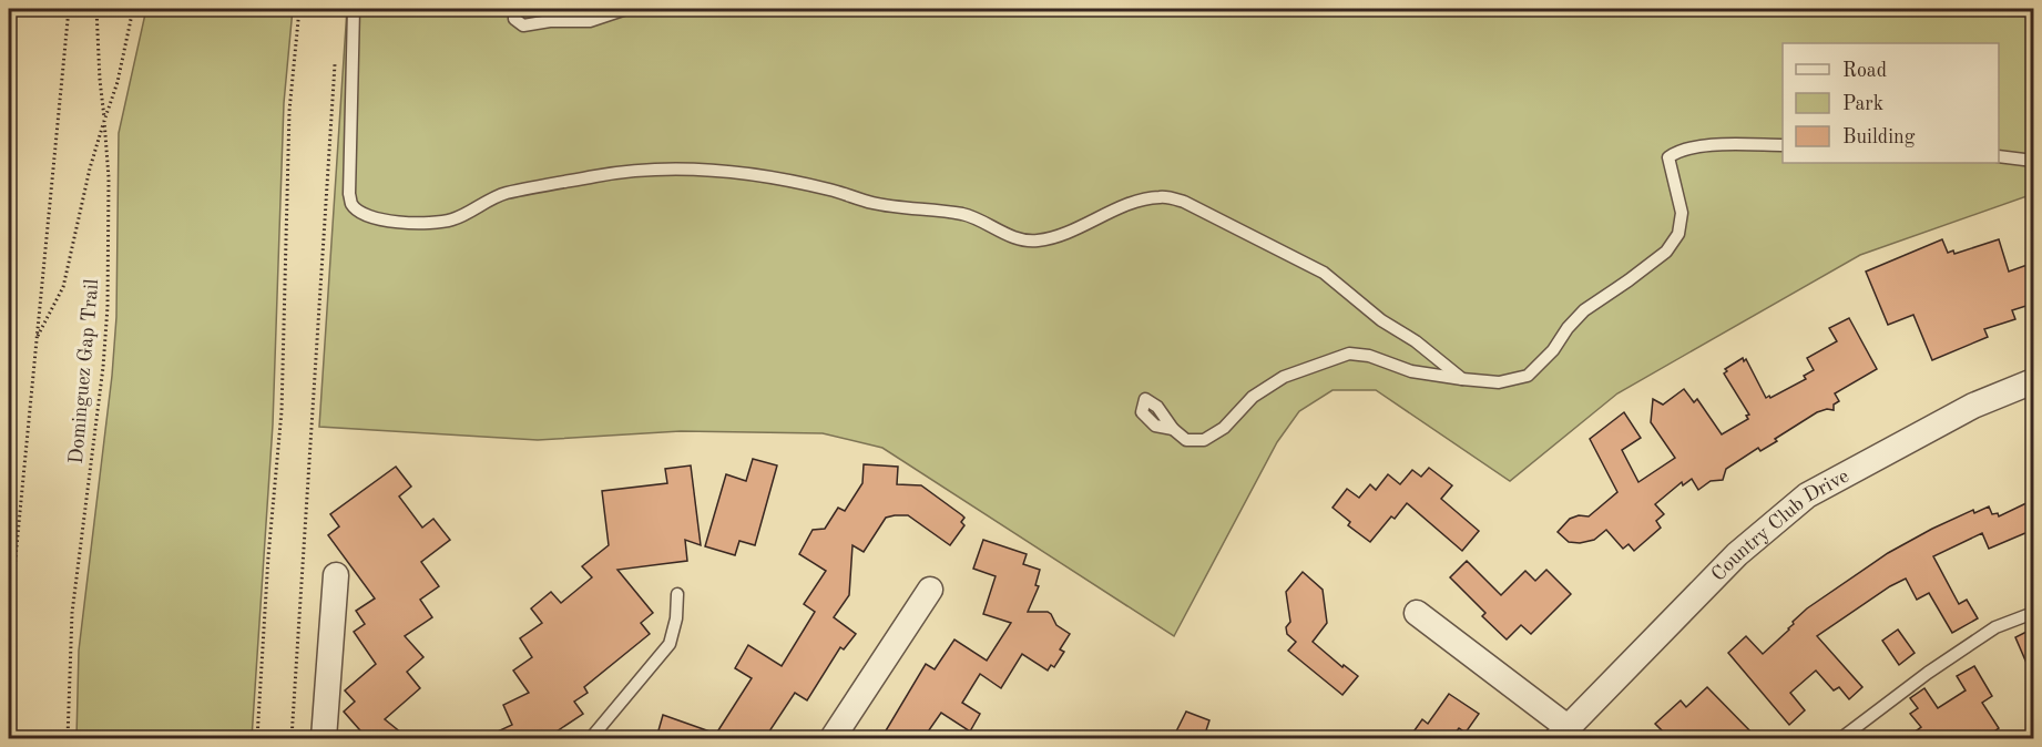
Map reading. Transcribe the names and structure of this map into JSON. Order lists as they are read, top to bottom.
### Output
{
  "streets": {
    "street": ["Country Club Drive"],
    "path": ["Dominguez Gap Trail"]
  },
  "legend": ["Road", "Park", "Building"]
}
